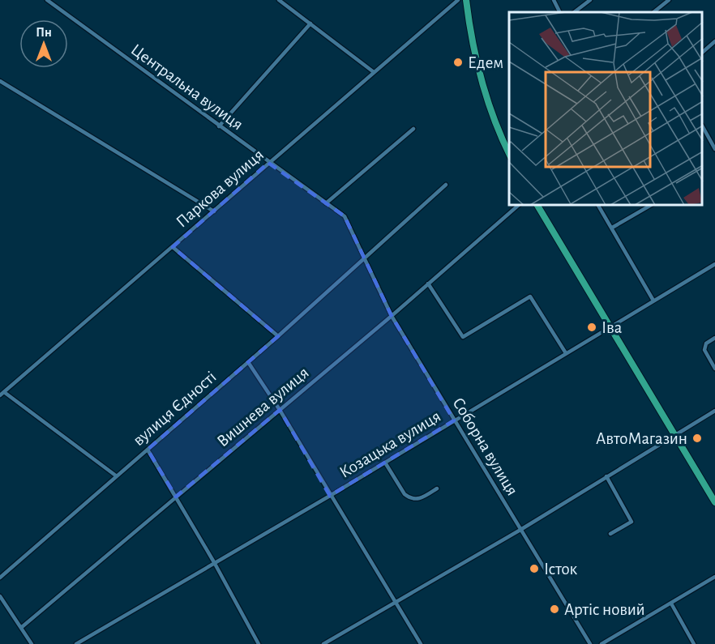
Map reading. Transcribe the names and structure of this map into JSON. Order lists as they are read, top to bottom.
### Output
{
  "streets": {
    "street": [
      "Центральна вулиця",
      "Паркова вулиця",
      "Вишнева вулиця",
      "вулиця Єдності",
      "Козацька вулиця",
      "Соборна вулиця"
    ]
  },
  "crossings": [
    ["Центральна вулиця", "Паркова вулиця"],
    ["Центральна вулиця", "вулиця Єдності"],
    ["Центральна вулиця", "Соборна вулиця"],
    ["Вишнева вулиця", "Соборна вулиця"],
    ["вулиця Єдності", "Соборна вулиця"],
    ["Козацька вулиця", "Соборна вулиця"]
  ],
  "places": [
    "Едем",
    "Іва",
    "АвтоМагазин",
    "Істок",
    "Артіс новий"
  ],
  "north": "top"
}
